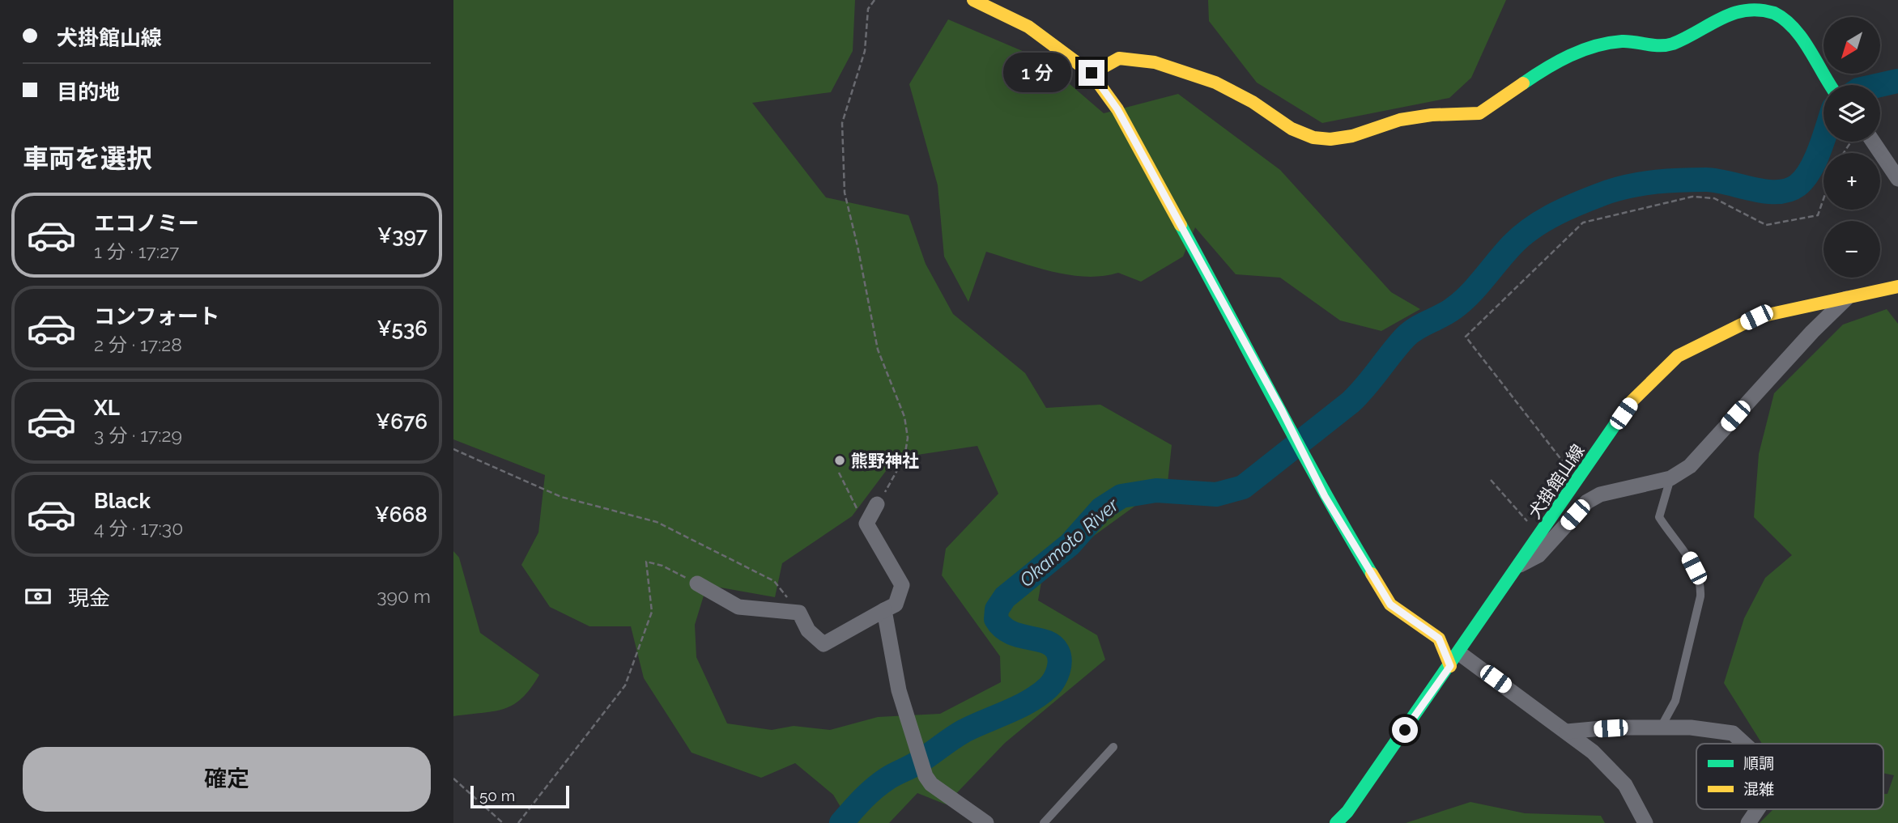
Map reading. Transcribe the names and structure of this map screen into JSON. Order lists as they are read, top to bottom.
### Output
{
  "streets": {
    "street": ["犬掛館山線"]
  },
  "water": ["Okamoto River"],
  "places": ["熊野神社"],
  "legend": ["順調", "混雑"],
  "scale_bar": "50 m",
  "north": "bottom left",
  "page": {
    "banner": ["犬掛館山線", "目的地"],
    "map_buttons": ["+", "−"],
    "bubble": "1 分",
    "heading": "車両を選択",
    "list": [
      {
        "name": "エコノミー",
        "note": "1 分 · 17:27",
        "value": "¥397"
      },
      {
        "name": "コンフォート",
        "note": "2 分 · 17:28",
        "value": "¥536"
      },
      {
        "name": "XL",
        "note": "3 分 · 17:29",
        "value": "¥676"
      },
      {
        "name": "Black",
        "note": "4 分 · 17:30",
        "value": "¥668"
      }
    ],
    "pay": ["現金", "390 m"],
    "buttons": "確定",
    "scale": "50 m"
  }
}
